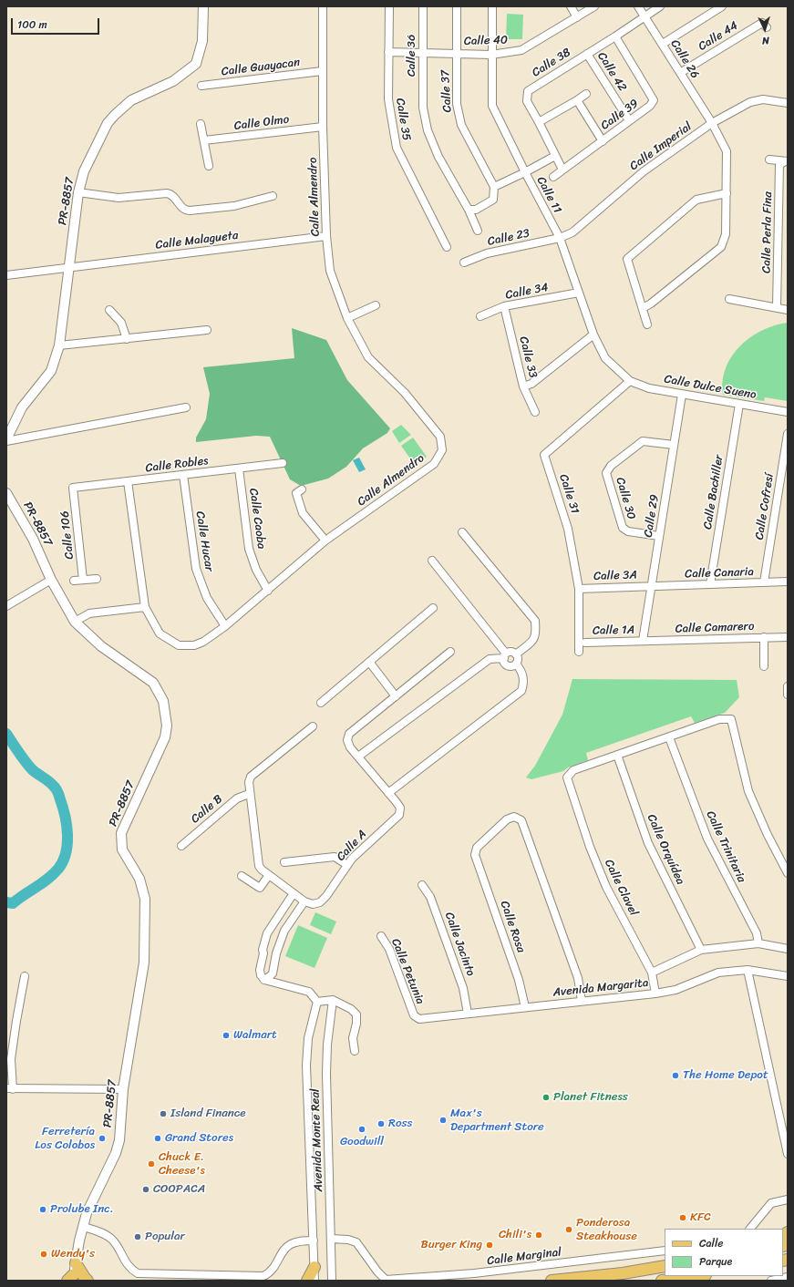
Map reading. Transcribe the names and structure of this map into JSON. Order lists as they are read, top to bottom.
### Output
{
  "streets": {
    "street": [
      "Calle 44",
      "Calle 40",
      "Calle 36",
      "Calle 26",
      "Calle 38",
      "Calle Guayacan",
      "Calle 42",
      "Calle 37",
      "Calle 39",
      "Calle 35",
      "Calle Olmo",
      "Calle Imperial",
      "Calle 11",
      "Calle Almendro",
      "PR-8857",
      "Calle Perla Fina",
      "Calle 23",
      "Calle Malagueta",
      "Calle 34",
      "Calle 33",
      "Calle Dulce Sueno",
      "Calle Robles",
      "Calle Bachiller",
      "Calle 31",
      "Calle 30",
      "Calle Cofresí",
      "Calle 29",
      "Calle Caoba",
      "Calle 106",
      "Calle Hucar",
      "Calle Canaria",
      "Calle 3A",
      "Calle Camarero",
      "Calle 1A",
      "Calle B",
      "Calle A",
      "Calle Trinitaria",
      "Calle Orquídea",
      "Calle Clavel",
      "Calle Rosa",
      "Calle Jacinto",
      "Calle Petunia",
      "Avenida Margarita",
      "Avenida Monte Real",
      "Calle Marginal"
    ]
  },
  "crossings": [
    ["Calle 44", "Calle 26"],
    ["Calle 40", "Calle 36"],
    ["Calle 40", "Calle 37"],
    ["Calle 40", "Calle 35"],
    ["Calle 40", "Calle 11"],
    ["Calle 26", "Calle 38"],
    ["Calle 26", "Calle Imperial"],
    ["Calle 38", "Calle 42"],
    ["Calle 38", "Calle 39"],
    ["Calle Guayacan", "Calle Almendro"],
    ["Calle 42", "Calle 39"],
    ["Calle Olmo", "Calle Almendro"],
    ["Calle Imperial", "Calle 11"],
    ["Calle Imperial", "Calle 23"],
    ["Calle 11", "Calle 23"],
    ["Calle 11", "Calle 34"],
    ["Calle 11", "Calle Dulce Sueno"],
    ["Calle 11", "Calle 31"],
    ["Calle Almendro", "Calle Malagueta"],
    ["Calle Almendro", "Calle Robles"],
    ["Calle Almendro", "Calle Caoba"],
    ["Calle Almendro", "Calle Hucar"],
    ["PR-8857", "Calle Malagueta"],
    ["Calle 34", "Calle 33"],
    ["Calle Dulce Sueno", "Calle Bachiller"],
    ["Calle Dulce Sueno", "Calle 31"],
    ["Calle Dulce Sueno", "Calle 29"],
    ["Calle Robles", "Calle Caoba"],
    ["Calle Robles", "Calle 106"],
    ["Calle Robles", "Calle Hucar"],
    ["Calle Bachiller", "Calle Canaria"],
    ["Calle 31", "Calle 3A"],
    ["Calle 30", "Calle 29"],
    ["Calle Cofresí", "Calle Canaria"],
    ["Calle 29", "Calle Canaria"],
    ["Calle 29", "Calle 3A"],
    ["Calle 29", "Calle Camarero"],
    ["Calle 29", "Calle 1A"],
    ["Calle Canaria", "Calle 3A"],
    ["Calle Camarero", "Calle 1A"],
    ["Calle Orquídea", "Calle Clavel"],
    ["Calle Clavel", "Avenida Margarita"],
    ["Calle Rosa", "Avenida Margarita"],
    ["Calle Jacinto", "Avenida Margarita"],
    ["Calle Petunia", "Avenida Margarita"],
    ["Avenida Monte Real", "Calle Marginal"]
  ],
  "places": [
    "Walmart",
    "The Home Depot",
    "Planet Fitness",
    "Island Finance",
    "Max's Department Store",
    "Ross",
    "Goodwill",
    "Ferretería Los Colobos",
    "Grand Stores",
    "Chuck E. Cheese's",
    "COOPACA",
    "Prolube Inc.",
    "KFC",
    "Ponderosa Steakhouse",
    "Chili's",
    "Popular",
    "Burger King",
    "Wendy's"
  ],
  "legend": ["Calle", "Parque"],
  "scale_bar": "100 m",
  "north": "bottom"
}
